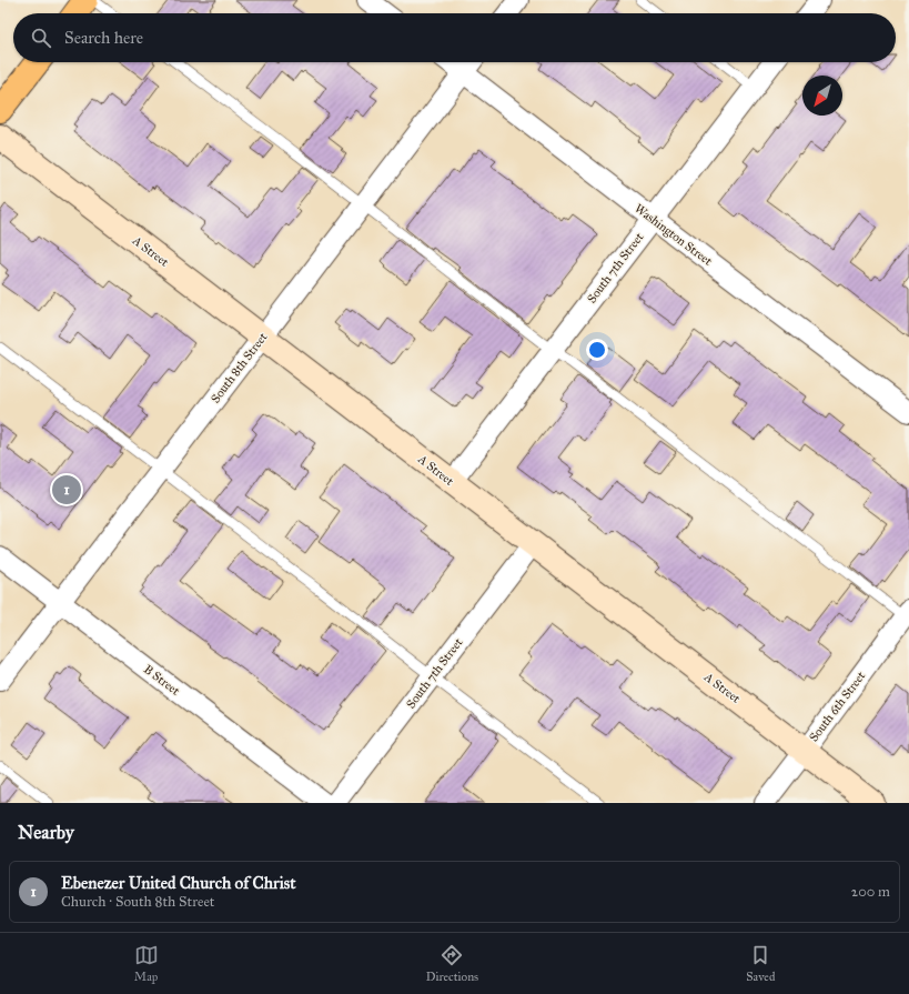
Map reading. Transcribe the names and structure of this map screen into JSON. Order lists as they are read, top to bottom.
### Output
{
  "streets": {
    "main road": ["A Street"],
    "street": [
      "Washington Street",
      "South 7th Street",
      "South 8th Street",
      "B Street",
      "South 6th Street"
    ]
  },
  "crossings": [
    ["Washington Street", "South 7th Street"],
    ["Washington Street", "South 8th Street"],
    ["A Street", "South 7th Street"],
    ["A Street", "South 8th Street"],
    ["A Street", "South 6th Street"],
    ["South 8th Street", "B Street"]
  ],
  "north": "bottom left",
  "page": {
    "search": "Search here",
    "pins": "1",
    "heading": "Nearby",
    "list": [
      {
        "mark": "1",
        "name": "Ebenezer United Church of Christ",
        "note": "Church · South 8th Street",
        "value": "200 m"
      }
    ],
    "nav": ["Map", "Directions", "Saved"]
  }
}
